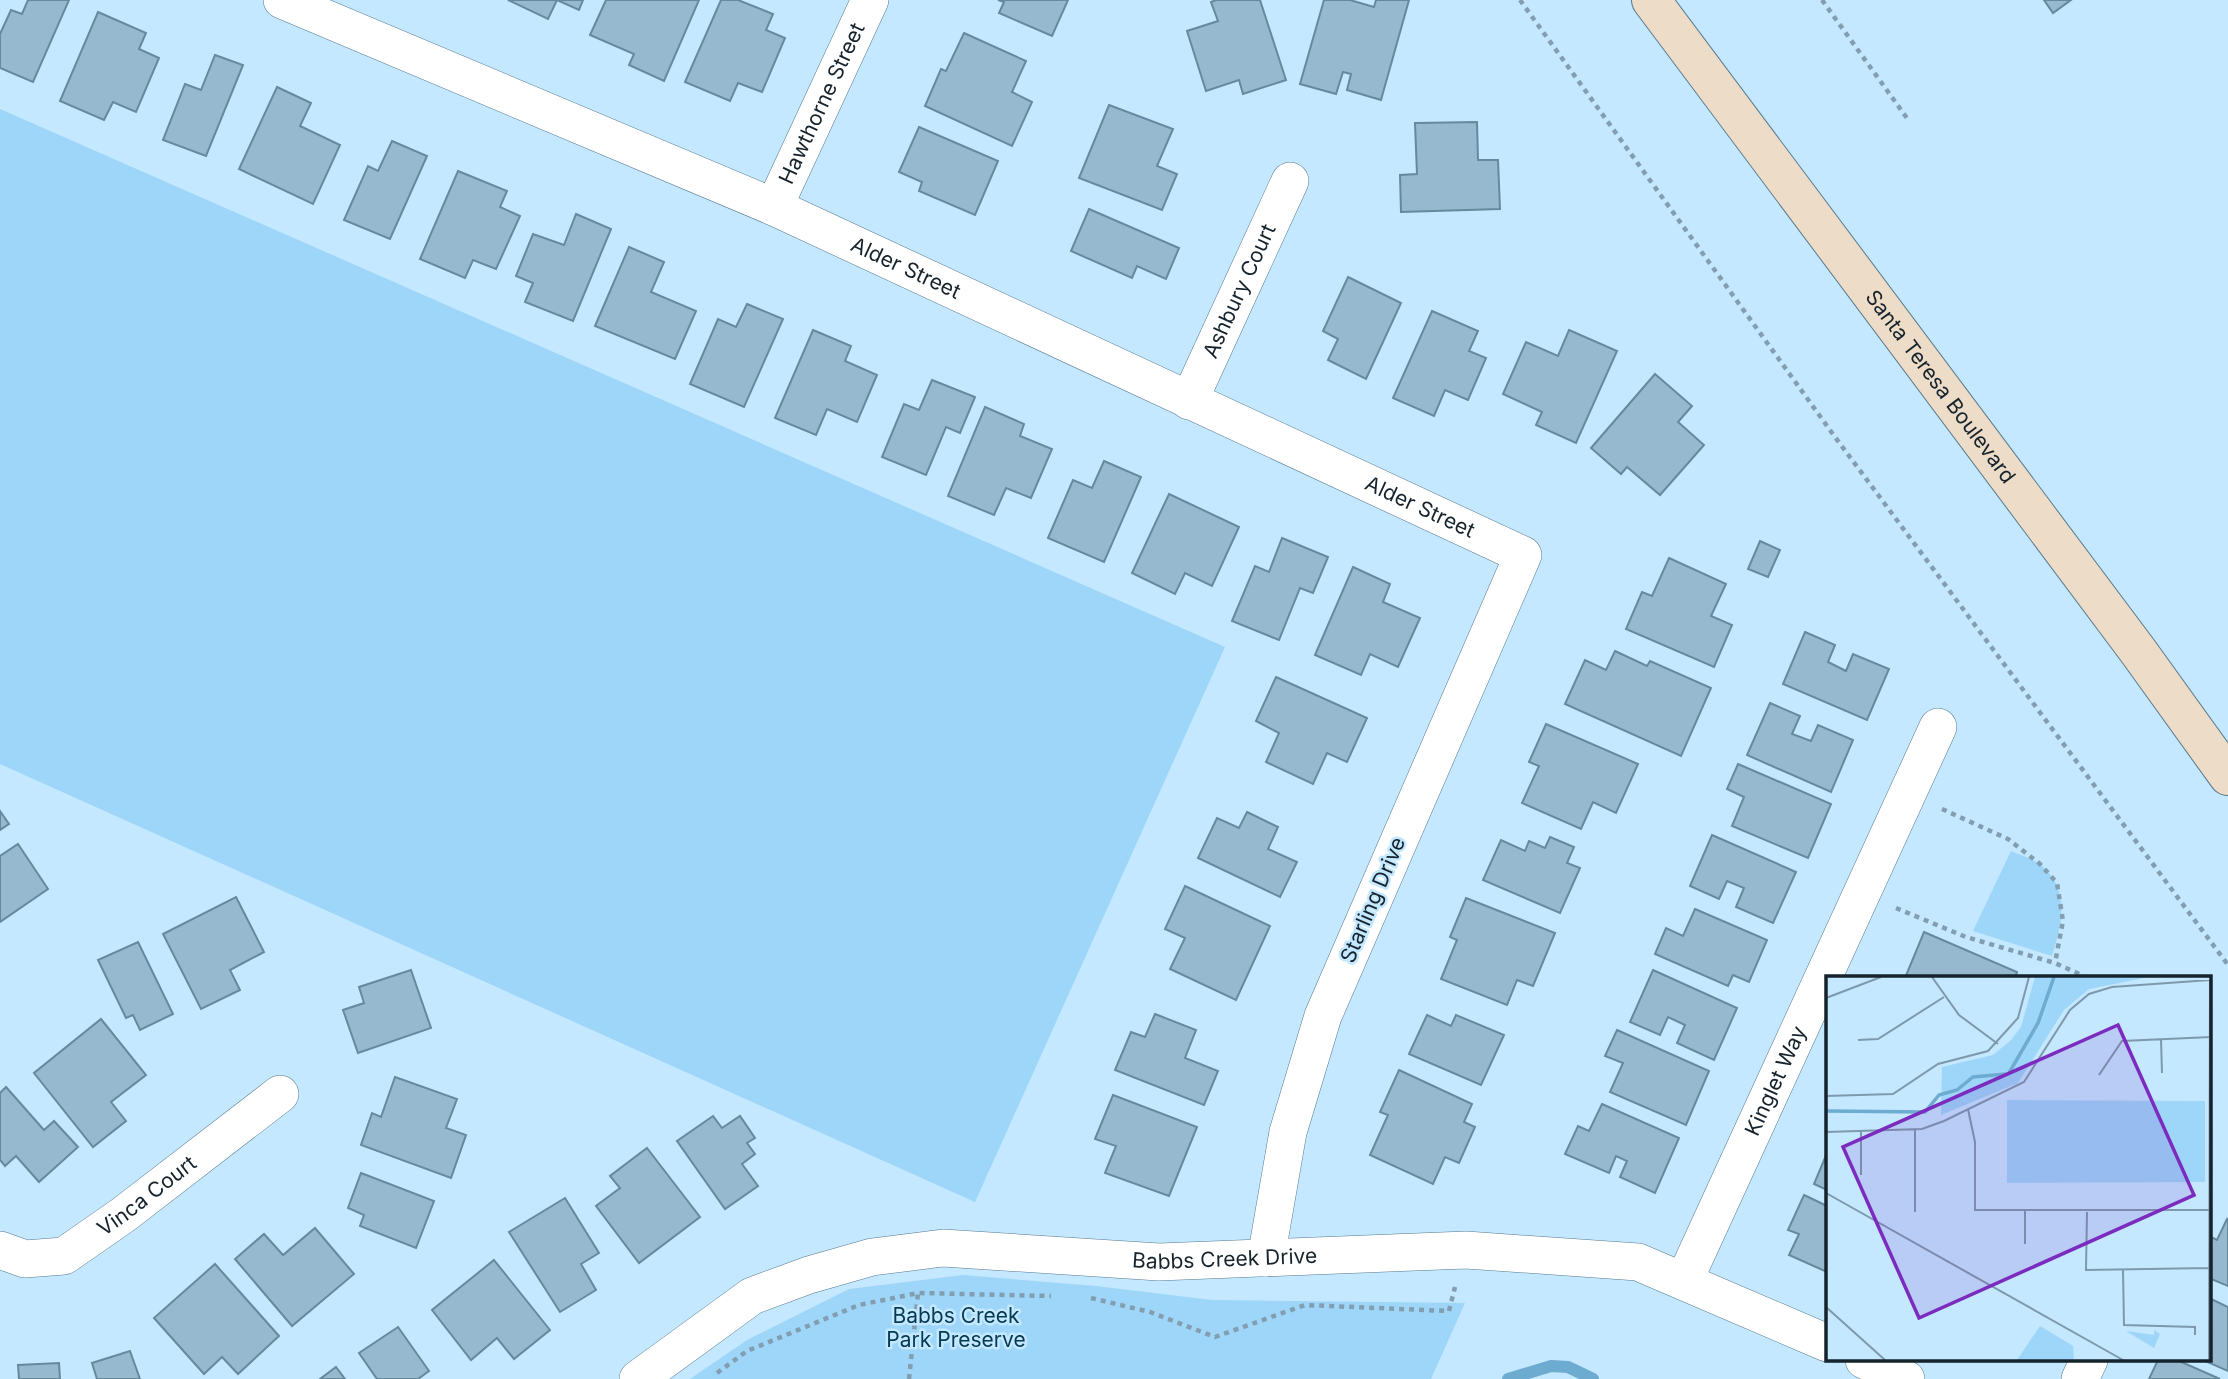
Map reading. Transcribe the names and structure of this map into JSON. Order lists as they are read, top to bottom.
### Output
{
  "streets": {
    "main road": ["Santa Teresa Boulevard"],
    "street": [
      "Hawthorne Street",
      "Alder Street",
      "Ashbury Court",
      "Starling Drive",
      "Kinglet Way",
      "Vinca Court",
      "Babbs Creek Drive"
    ]
  },
  "crossings": [
    ["Hawthorne Street", "Alder Street"],
    ["Alder Street", "Ashbury Court"],
    ["Alder Street", "Starling Drive"],
    ["Starling Drive", "Babbs Creek Drive"],
    ["Kinglet Way", "Babbs Creek Drive"]
  ],
  "parks": ["Babbs Creek Park Preserve"]
}
